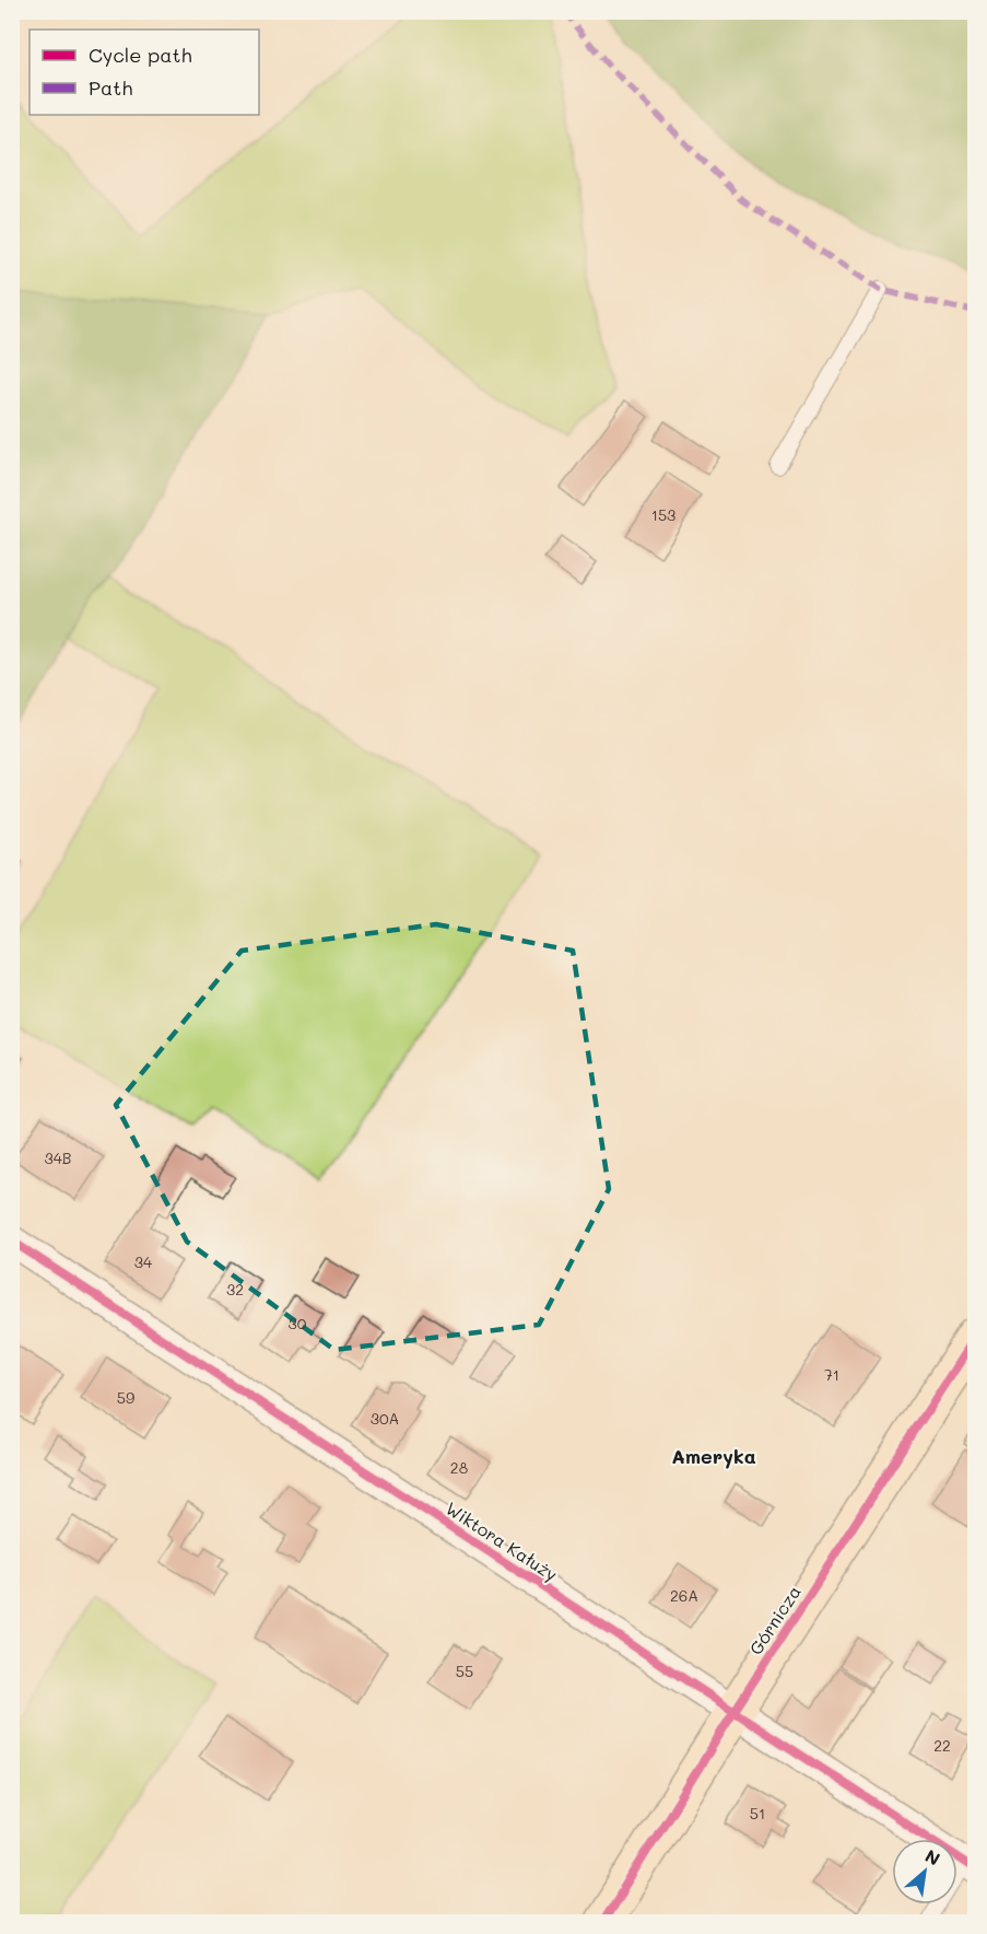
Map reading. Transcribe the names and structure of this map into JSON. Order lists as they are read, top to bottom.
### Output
{
  "streets": {
    "street": ["Wiktora Kałuży", "Górnicza"]
  },
  "crossings": [
    ["Wiktora Kałuży", "Górnicza"]
  ],
  "districts": ["Ameryka"],
  "house_numbers": [
    "153",
    "34B",
    "34",
    "32",
    "30",
    "71",
    "59",
    "30A",
    "28",
    "26A",
    "55",
    "22",
    "51"
  ],
  "legend": ["Cycle path", "Path"],
  "north": "top right"
}
